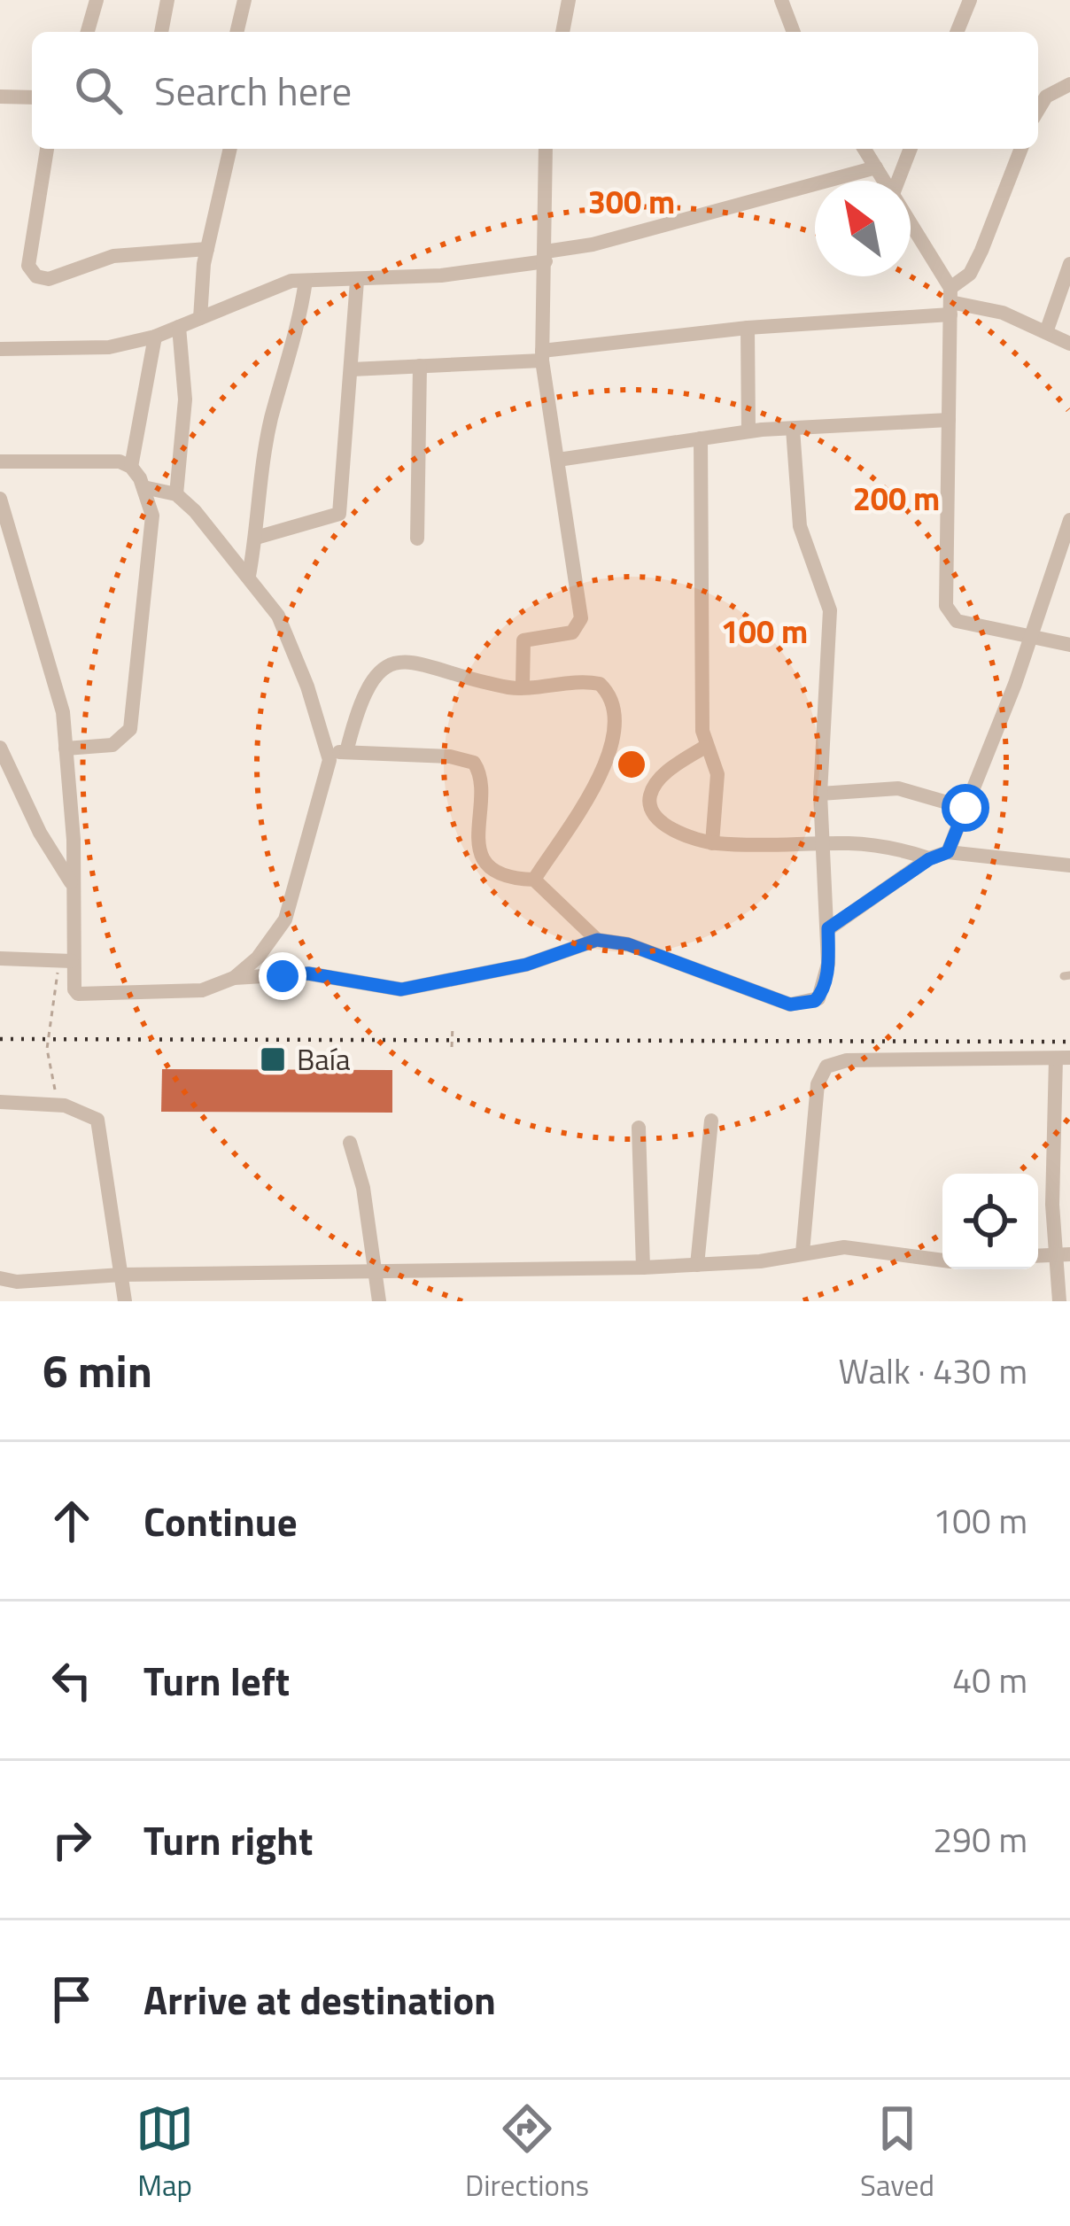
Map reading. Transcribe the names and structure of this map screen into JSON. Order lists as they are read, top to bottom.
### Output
{
  "places": {
    "transit": ["Baía"]
  },
  "north": "top left",
  "page": {
    "search": "Search here",
    "heading": ["6 min", "Walk · 430 m"],
    "list": [
      ["Continue", "100 m"],
      ["Turn left", "40 m"],
      ["Turn right", "290 m"],
      "Arrive at destination"
    ],
    "nav": ["Map", "Directions", "Saved"]
  },
  "rings": ["300 m", "200 m", "100 m"]
}
